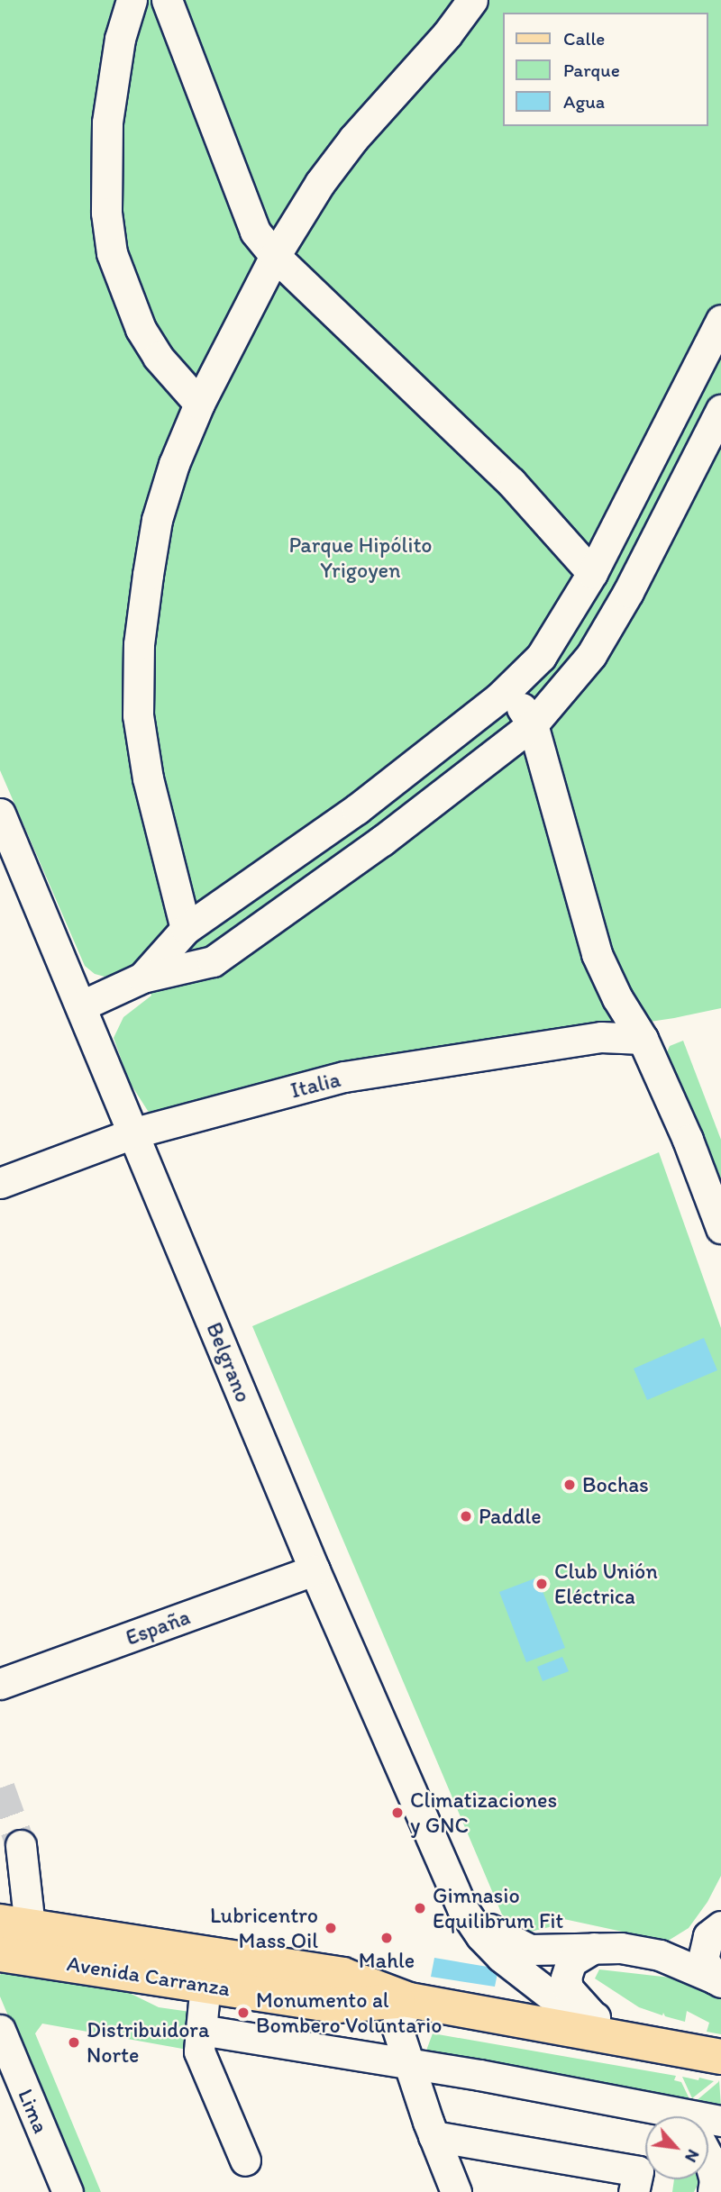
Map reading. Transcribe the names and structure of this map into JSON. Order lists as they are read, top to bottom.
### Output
{
  "streets": {
    "main road": ["Avenida Carranza"],
    "street": [
      "Italia",
      "Belgrano",
      "España",
      "Lima"
    ]
  },
  "crossings": [
    ["Italia", "Belgrano"],
    ["Belgrano", "España"]
  ],
  "parks": ["Parque Hipólito Yrigoyen"],
  "places": [
    "Bochas",
    "Paddle",
    "Club Unión Eléctrica",
    "Climatizaciones y GNC",
    "Gimnasio Equilibrum Fit",
    "Lubricentro Mass Oil",
    "Mahle",
    "Monumento al Bombero Voluntario",
    "Distribuidora Norte"
  ],
  "legend": ["Calle", "Parque", "Agua"],
  "north": "bottom right"
}
